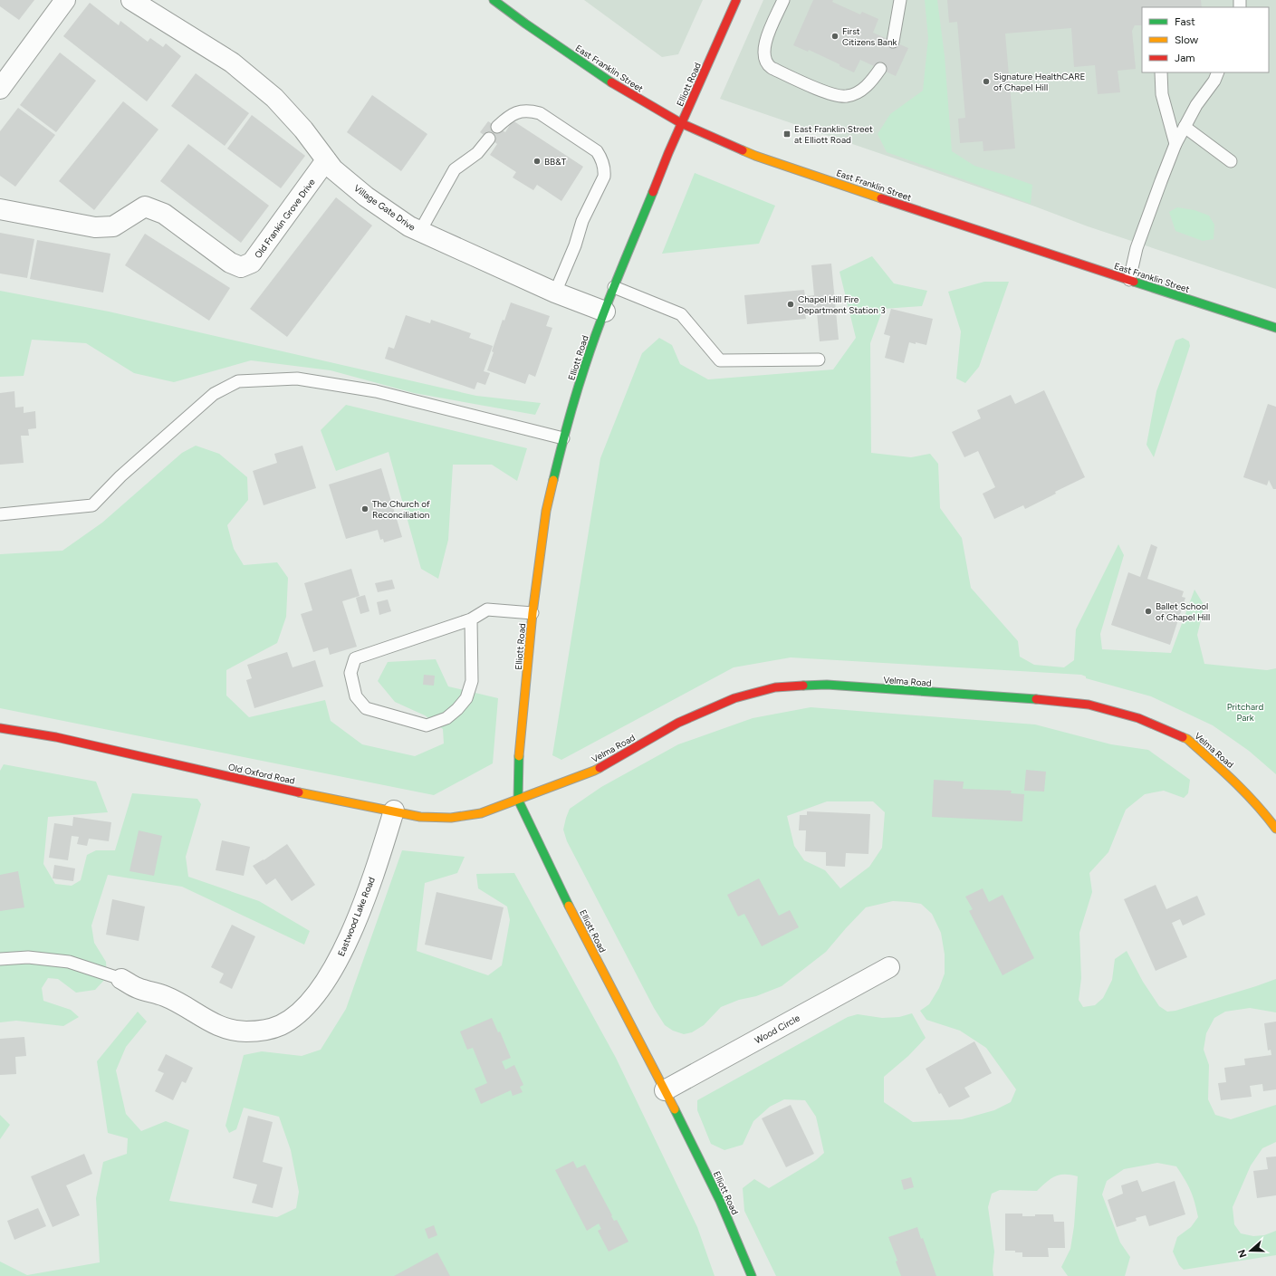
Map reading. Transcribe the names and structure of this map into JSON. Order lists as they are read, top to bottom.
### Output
{
  "streets": {
    "street": [
      "East Franklin Street",
      "Elliott Road",
      "Village Gate Drive",
      "Old Frankin Grove Drive",
      "Velma Road",
      "Old Oxford Road",
      "Eastwood Lake Road",
      "Wood Circle"
    ]
  },
  "crossings": [
    ["East Franklin Street", "Elliott Road"],
    ["Elliott Road", "Village Gate Drive"],
    ["Elliott Road", "Velma Road"],
    ["Elliott Road", "Old Oxford Road"],
    ["Elliott Road", "Wood Circle"],
    ["Village Gate Drive", "Old Frankin Grove Drive"],
    ["Velma Road", "Old Oxford Road"],
    ["Old Oxford Road", "Eastwood Lake Road"]
  ],
  "parks": ["Pritchard Park"],
  "places": {
    "other": [
      "First Citizens Bank",
      "Signature HealthCARE of Chapel Hill",
      "BB&T",
      "Chapel Hill Fire Department Station 3",
      "The Church of Reconciliation",
      "Ballet School of Chapel Hill"
    ],
    "transit": ["East Franklin Street at Elliott Road"]
  },
  "legend": ["Fast", "Slow", "Jam"],
  "north": "left"
}
